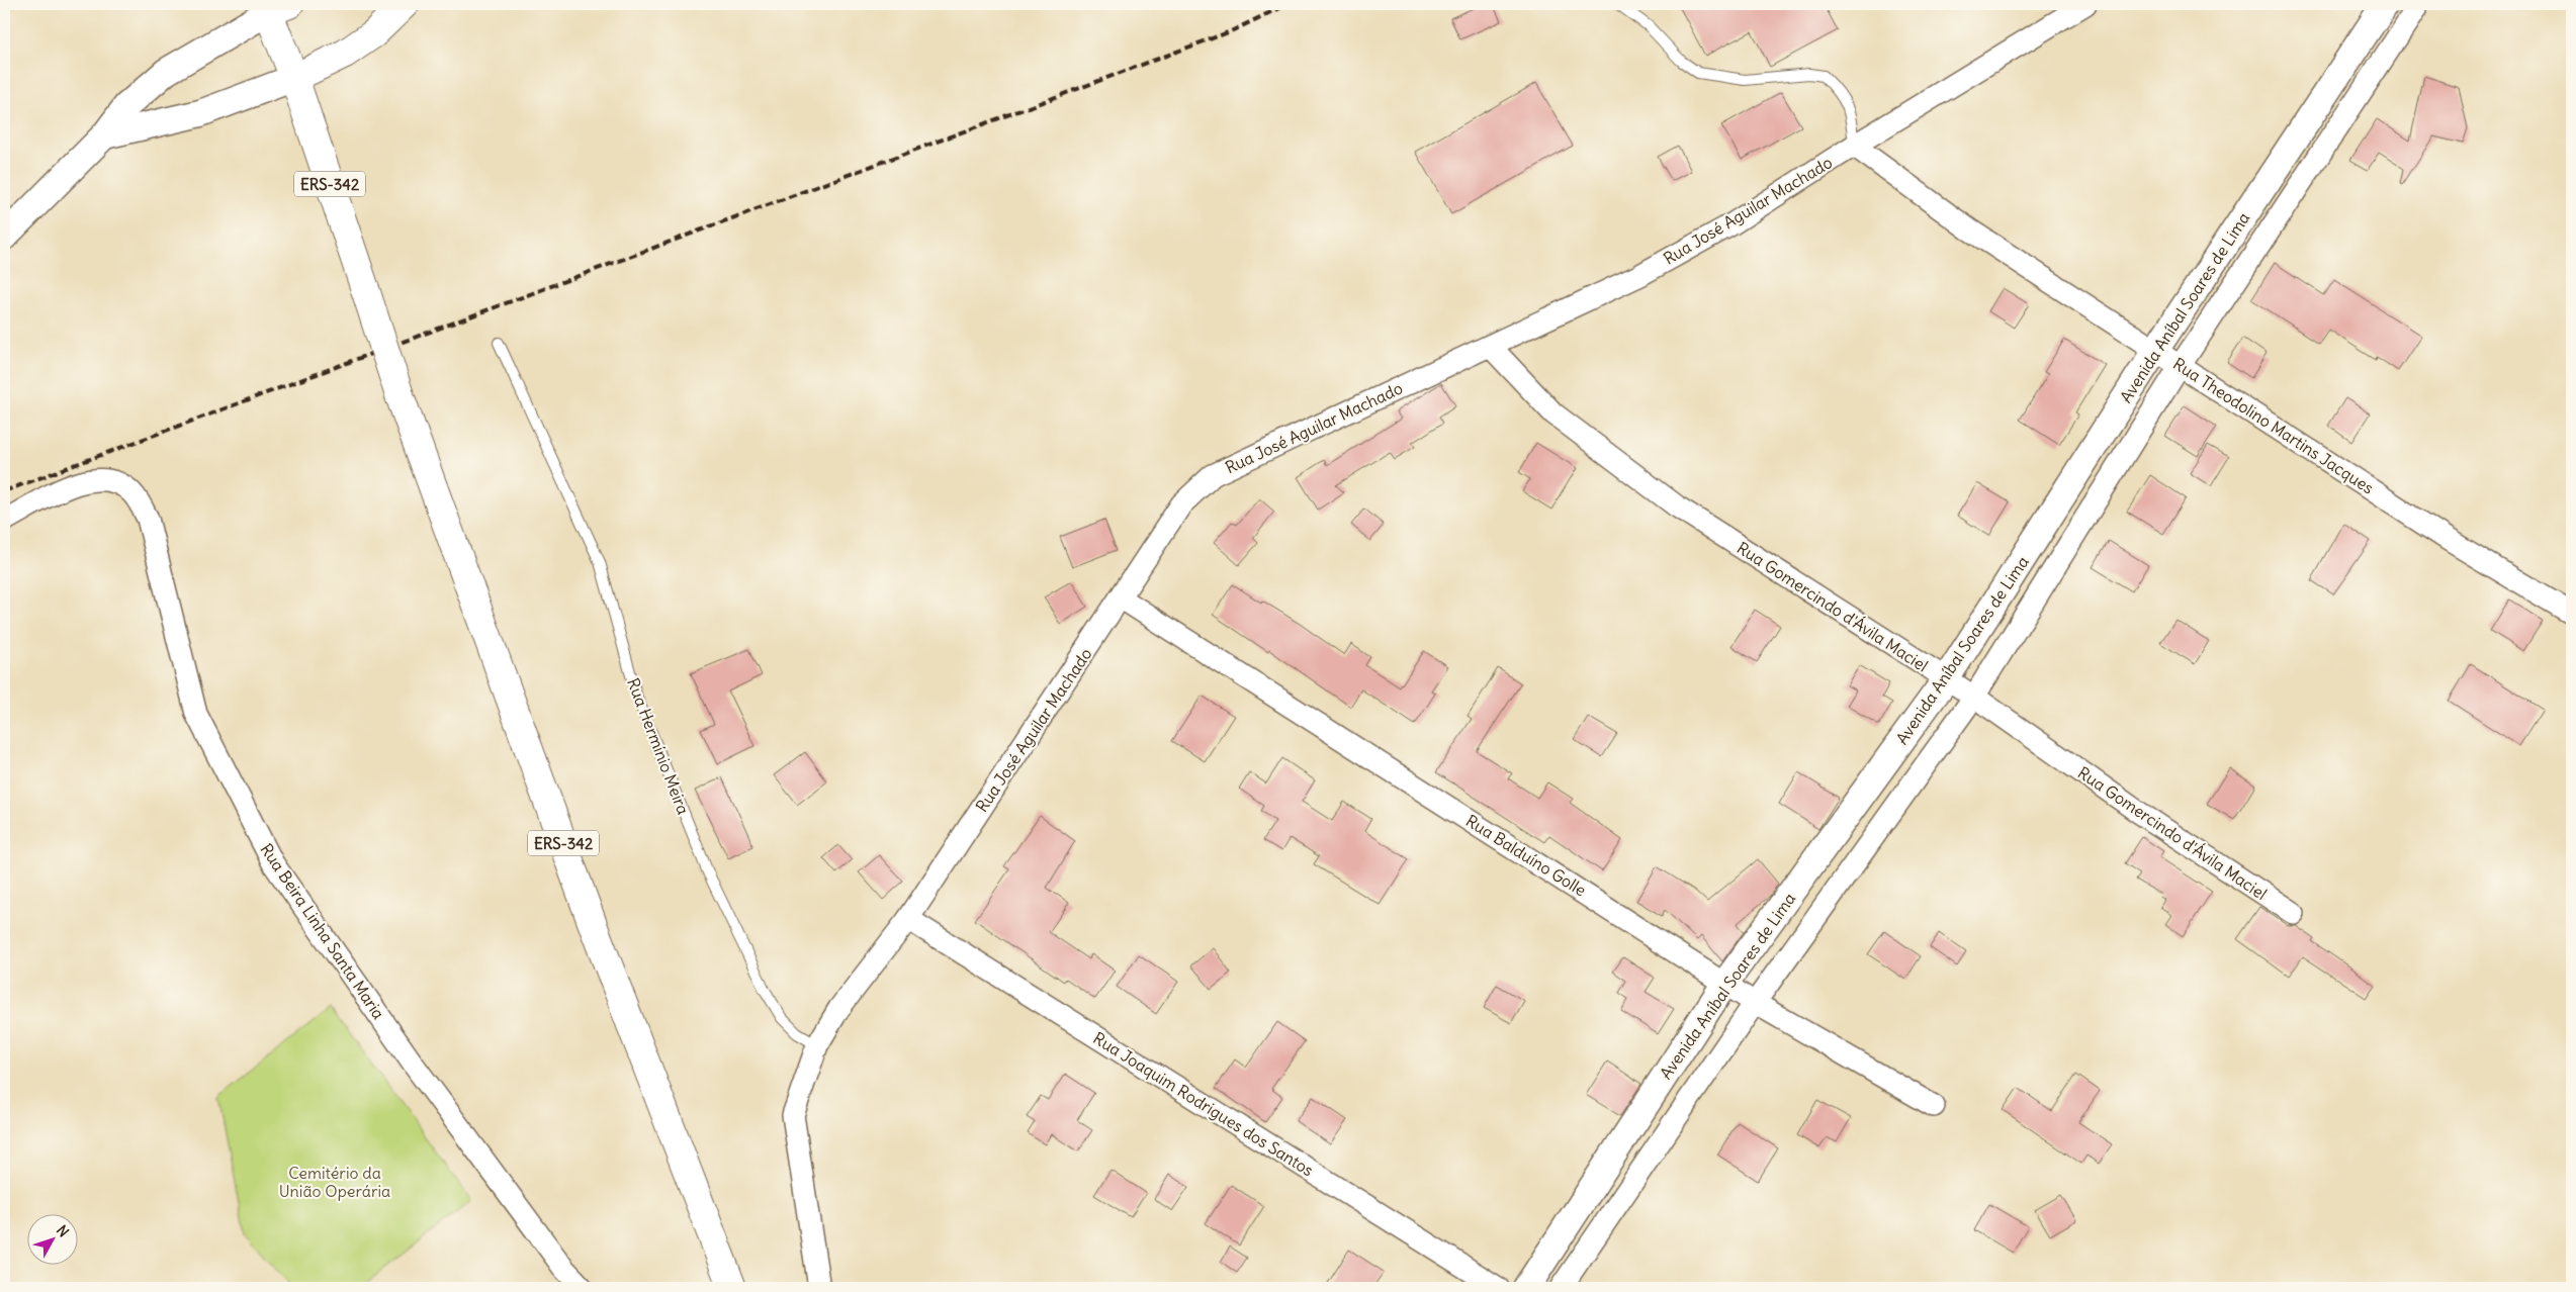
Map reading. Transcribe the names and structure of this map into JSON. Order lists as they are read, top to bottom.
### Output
{
  "streets": {
    "main road": ["ERS-342"],
    "street": [
      "Rua José Aguilar Machado",
      "Avenida Aníbal Soares de Lima",
      "Rua Theodolino Martins Jacques",
      "Rua Gomercindo d'Ávila Maciel",
      "Rua Balduíno Golle",
      "Rua Beira Linha Santa Maria",
      "Rua Joaquim Rodrigues dos Santos"
    ],
    "lane": ["Rua Hermínio Meira"]
  },
  "crossings": [
    ["Rua José Aguilar Machado", "Rua Theodolino Martins Jacques"],
    ["Rua José Aguilar Machado", "Rua Gomercindo d'Ávila Maciel"],
    ["Rua José Aguilar Machado", "Rua Hermínio Meira"],
    ["Rua José Aguilar Machado", "Rua Balduíno Golle"],
    ["Rua José Aguilar Machado", "Rua Joaquim Rodrigues dos Santos"],
    ["Avenida Aníbal Soares de Lima", "Rua Theodolino Martins Jacques"],
    ["Avenida Aníbal Soares de Lima", "Rua Gomercindo d'Ávila Maciel"],
    ["Avenida Aníbal Soares de Lima", "Rua Balduíno Golle"]
  ],
  "parks": ["Cemitério da União Operária"],
  "north": "top right"
}
